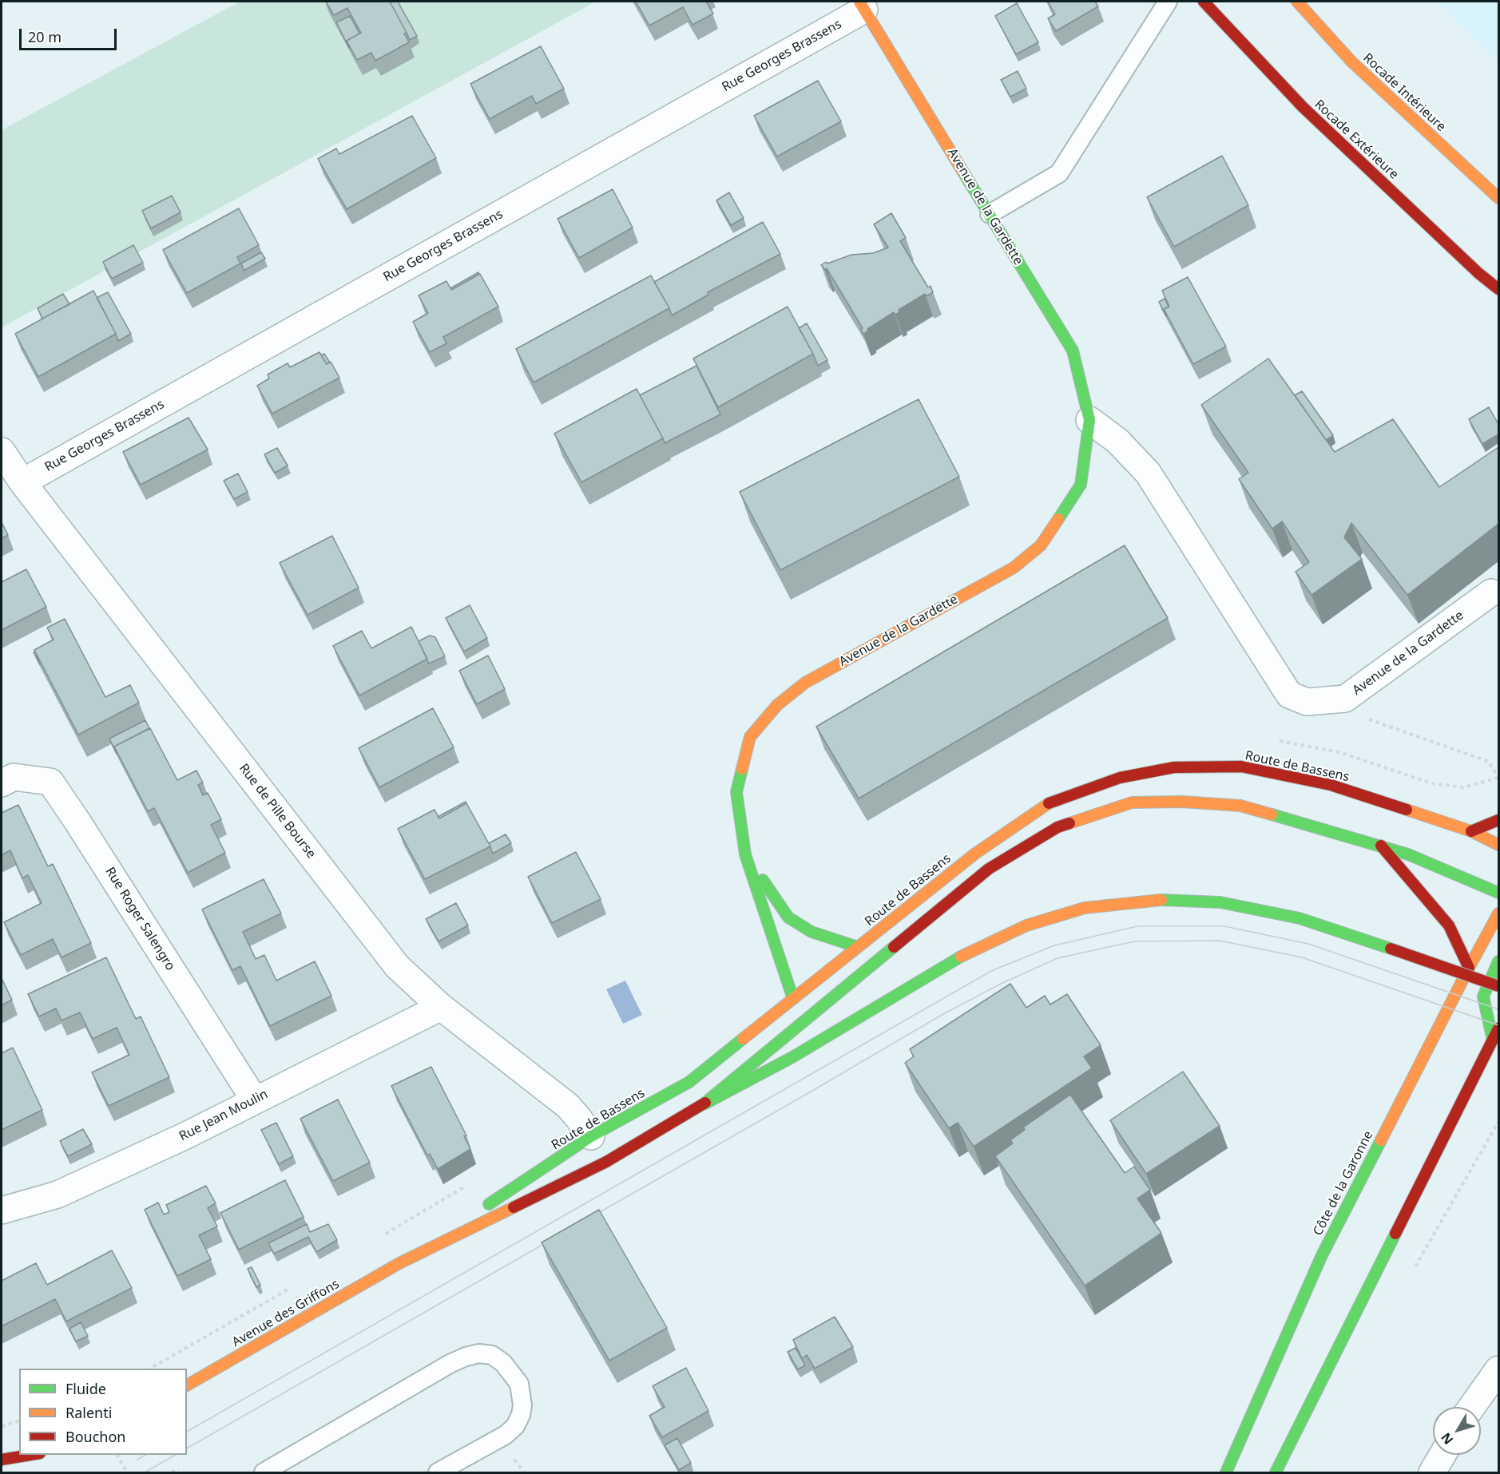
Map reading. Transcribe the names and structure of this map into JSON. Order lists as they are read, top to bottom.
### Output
{
  "streets": {
    "main road": [
      "Rocade Intérieure",
      "Rocade Extérieure",
      "Avenue de la Gardette",
      "Route de Bassens",
      "Côte de la Garonne",
      "Avenue des Griffons"
    ],
    "street": [
      "Rue Georges Brassens",
      "Rue de Pille Bourse",
      "Rue Roger Salengro",
      "Rue Jean Moulin"
    ]
  },
  "crossings": [
    ["Rue Georges Brassens", "Avenue de la Gardette"],
    ["Rue Georges Brassens", "Rue de Pille Bourse"],
    ["Avenue de la Gardette", "Route de Bassens"],
    ["Route de Bassens", "Rue de Pille Bourse"],
    ["Route de Bassens", "Avenue des Griffons"],
    ["Rue de Pille Bourse", "Rue Jean Moulin"],
    ["Rue Roger Salengro", "Rue Jean Moulin"]
  ],
  "legend": ["Fluide", "Ralenti", "Bouchon"],
  "scale_bar": "20 m",
  "north": "bottom left"
}
